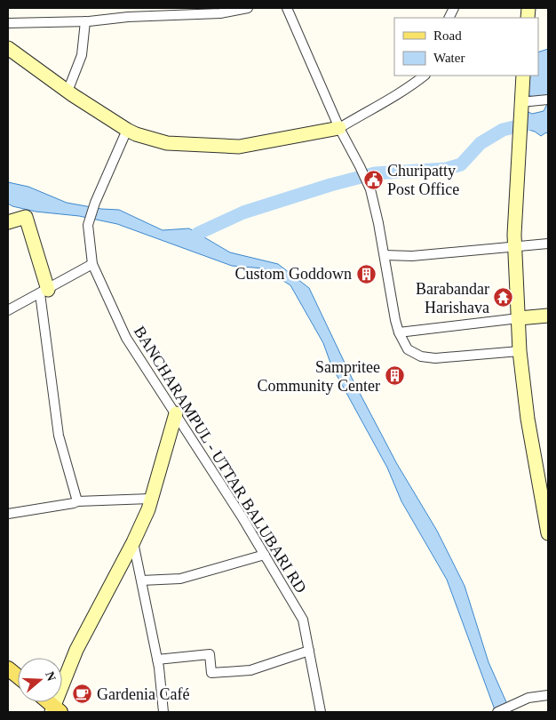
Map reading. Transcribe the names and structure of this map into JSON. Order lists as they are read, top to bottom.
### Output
{
  "streets": {
    "street": ["BANCHARAMPUL - UTTAR BALUBARI RD"]
  },
  "places": {
    "public building": ["Churipatty Post Office"],
    "building": ["Custom Goddown", "Sampritee Community Center"],
    "temple": ["Barabandar Harishava"],
    "cafe": ["Gardenia Café"]
  },
  "legend": ["Road", "Water"],
  "north": "right"
}
